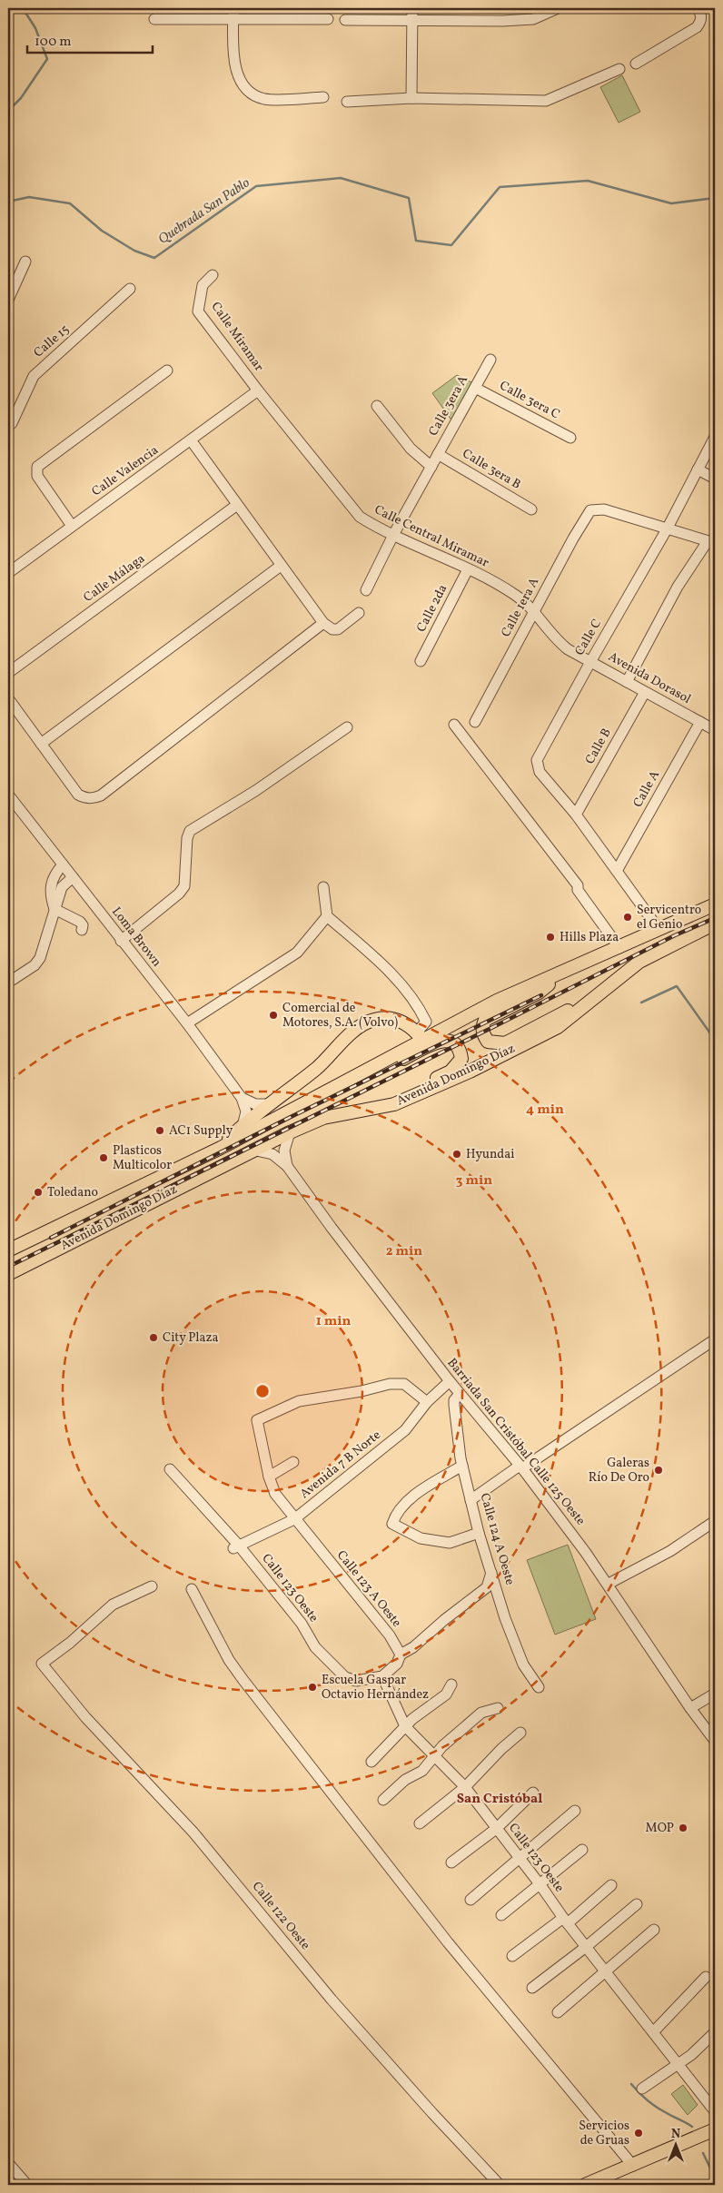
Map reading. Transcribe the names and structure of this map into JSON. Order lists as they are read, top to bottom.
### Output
{
  "streets": {
    "main road": ["Avenida Domingo Díaz"],
    "street": [
      "Calle Miramar",
      "Calle 15",
      "Calle 3era C",
      "Calle 3era A",
      "Calle 3era B",
      "Calle Valencia",
      "Calle Central Miramar",
      "Calle Málaga",
      "Calle 1era A",
      "Calle 2da",
      "Calle C",
      "Avenida Dorasol",
      "Calle B",
      "Calle A",
      "Loma Brown",
      "Barriada San Cristóbal Calle 125 Oeste",
      "Avenida 7 B Norte",
      "Calle 124 A Oeste",
      "Calle 123 Oeste",
      "Calle 123 A Oeste",
      "Calle 122 Oeste"
    ]
  },
  "crossings": [
    ["Calle Miramar", "Calle Valencia"],
    ["Calle Miramar", "Calle Central Miramar"],
    ["Calle 3era C", "Calle 3era A"],
    ["Calle 3era A", "Calle 3era B"],
    ["Calle 3era A", "Calle Central Miramar"],
    ["Calle Valencia", "Calle Central Miramar"],
    ["Calle Central Miramar", "Calle 1era A"],
    ["Calle Central Miramar", "Calle 2da"],
    ["Calle Central Miramar", "Avenida Dorasol"],
    ["Calle 1era A", "Calle C"],
    ["Calle 1era A", "Avenida Dorasol"],
    ["Calle C", "Avenida Dorasol"],
    ["Calle C", "Calle B"],
    ["Avenida Dorasol", "Calle B"],
    ["Avenida Dorasol", "Calle A"],
    ["Avenida Domingo Díaz", "Barriada San Cristóbal Calle 125 Oeste"],
    ["Barriada San Cristóbal Calle 125 Oeste", "Avenida 7 B Norte"],
    ["Barriada San Cristóbal Calle 125 Oeste", "Calle 124 A Oeste"],
    ["Avenida 7 B Norte", "Calle 123 Oeste"],
    ["Avenida 7 B Norte", "Calle 123 A Oeste"]
  ],
  "districts": ["San Cristóbal"],
  "water": ["Quebrada San Pablo"],
  "places": [
    "Servicentro el Genio",
    "Hills Plaza",
    "Comercial de Motores, S.A. (Volvo)",
    "AC1 Supply",
    "Hyundai",
    "Plasticos Multicolor",
    "Toledano",
    "City Plaza",
    "Galeras Río De Oro",
    "Escuela Gaspar Octavio Hernández",
    "MOP",
    "Servicios de Gruas"
  ],
  "scale_bar": "100 m",
  "north": "top",
  "rings": [
    "4 min",
    "3 min",
    "2 min",
    "1 min"
  ]
}
